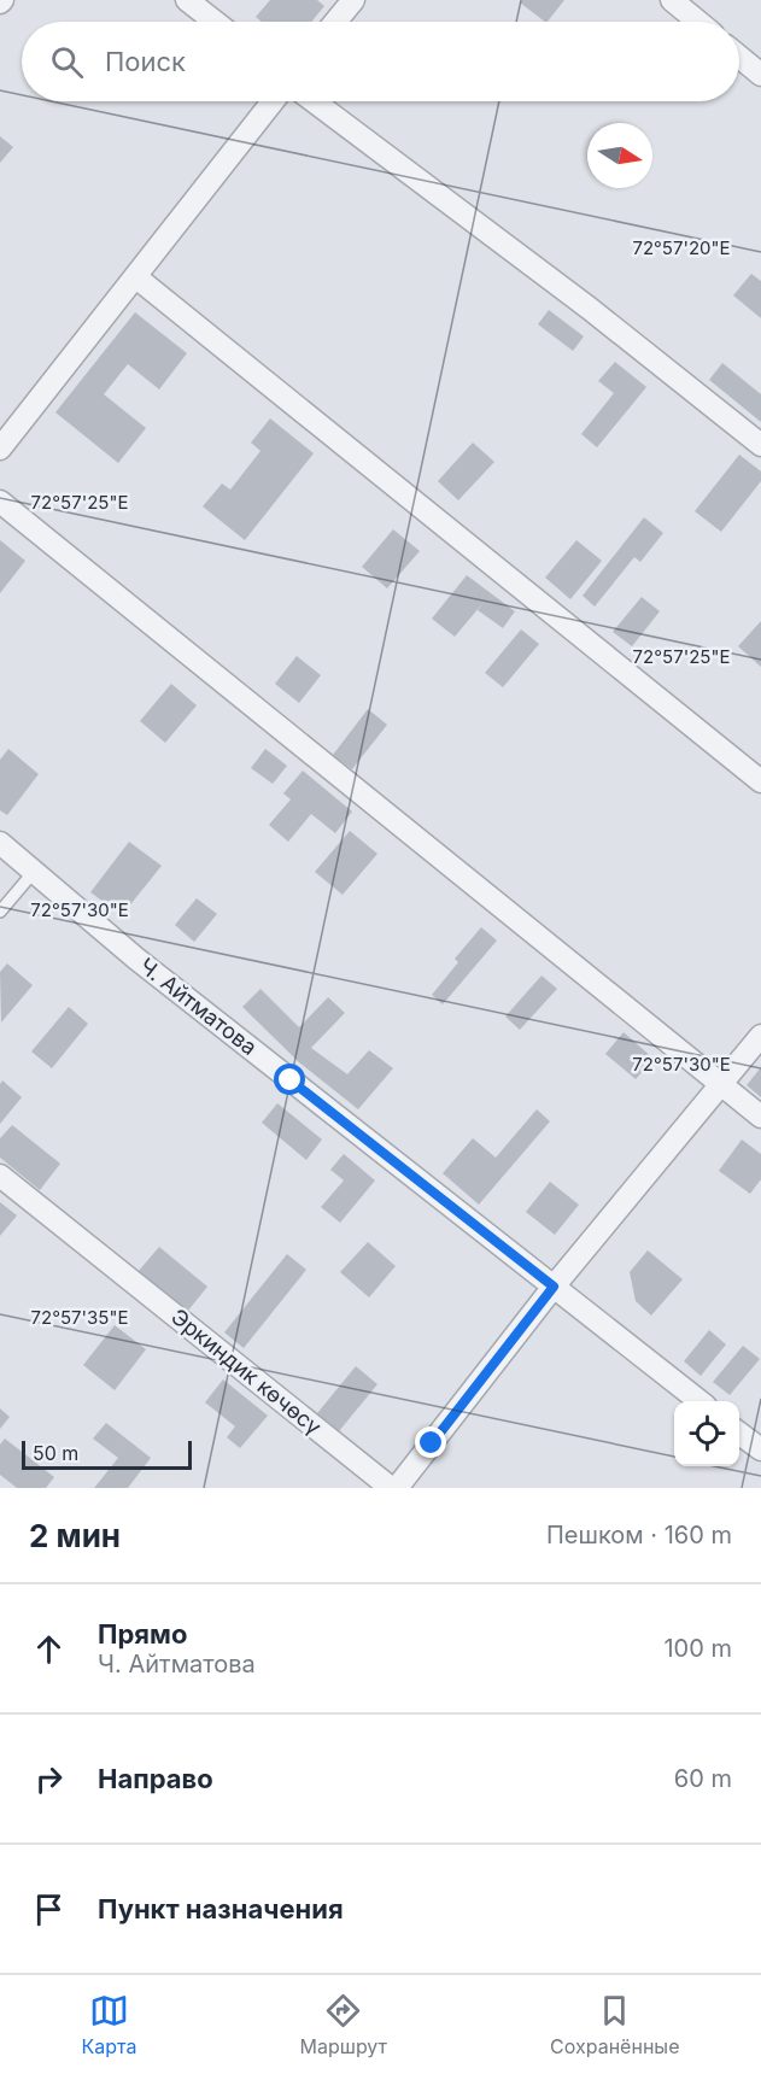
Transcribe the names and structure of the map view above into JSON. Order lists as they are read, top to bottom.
{
  "streets": {
    "street": ["Ч. Айтматова", "Эркиндик көчөсү"]
  },
  "scale_bar": "50 m",
  "north": "right",
  "page": {
    "search": "Поиск",
    "scale": "50 m",
    "heading": ["2 мин", "Пешком · 160 m"],
    "list": [
      ["Прямо", "Ч. Айтматова", "100 m"],
      ["Направо", "60 m"],
      "Пункт назначения"
    ],
    "nav": ["Карта", "Маршрут", "Сохранённые"]
  },
  "coordinates": [
    "72°57'20\"E",
    "72°57'25\"E",
    "72°57'30\"E",
    "72°57'35\"E"
  ]
}
